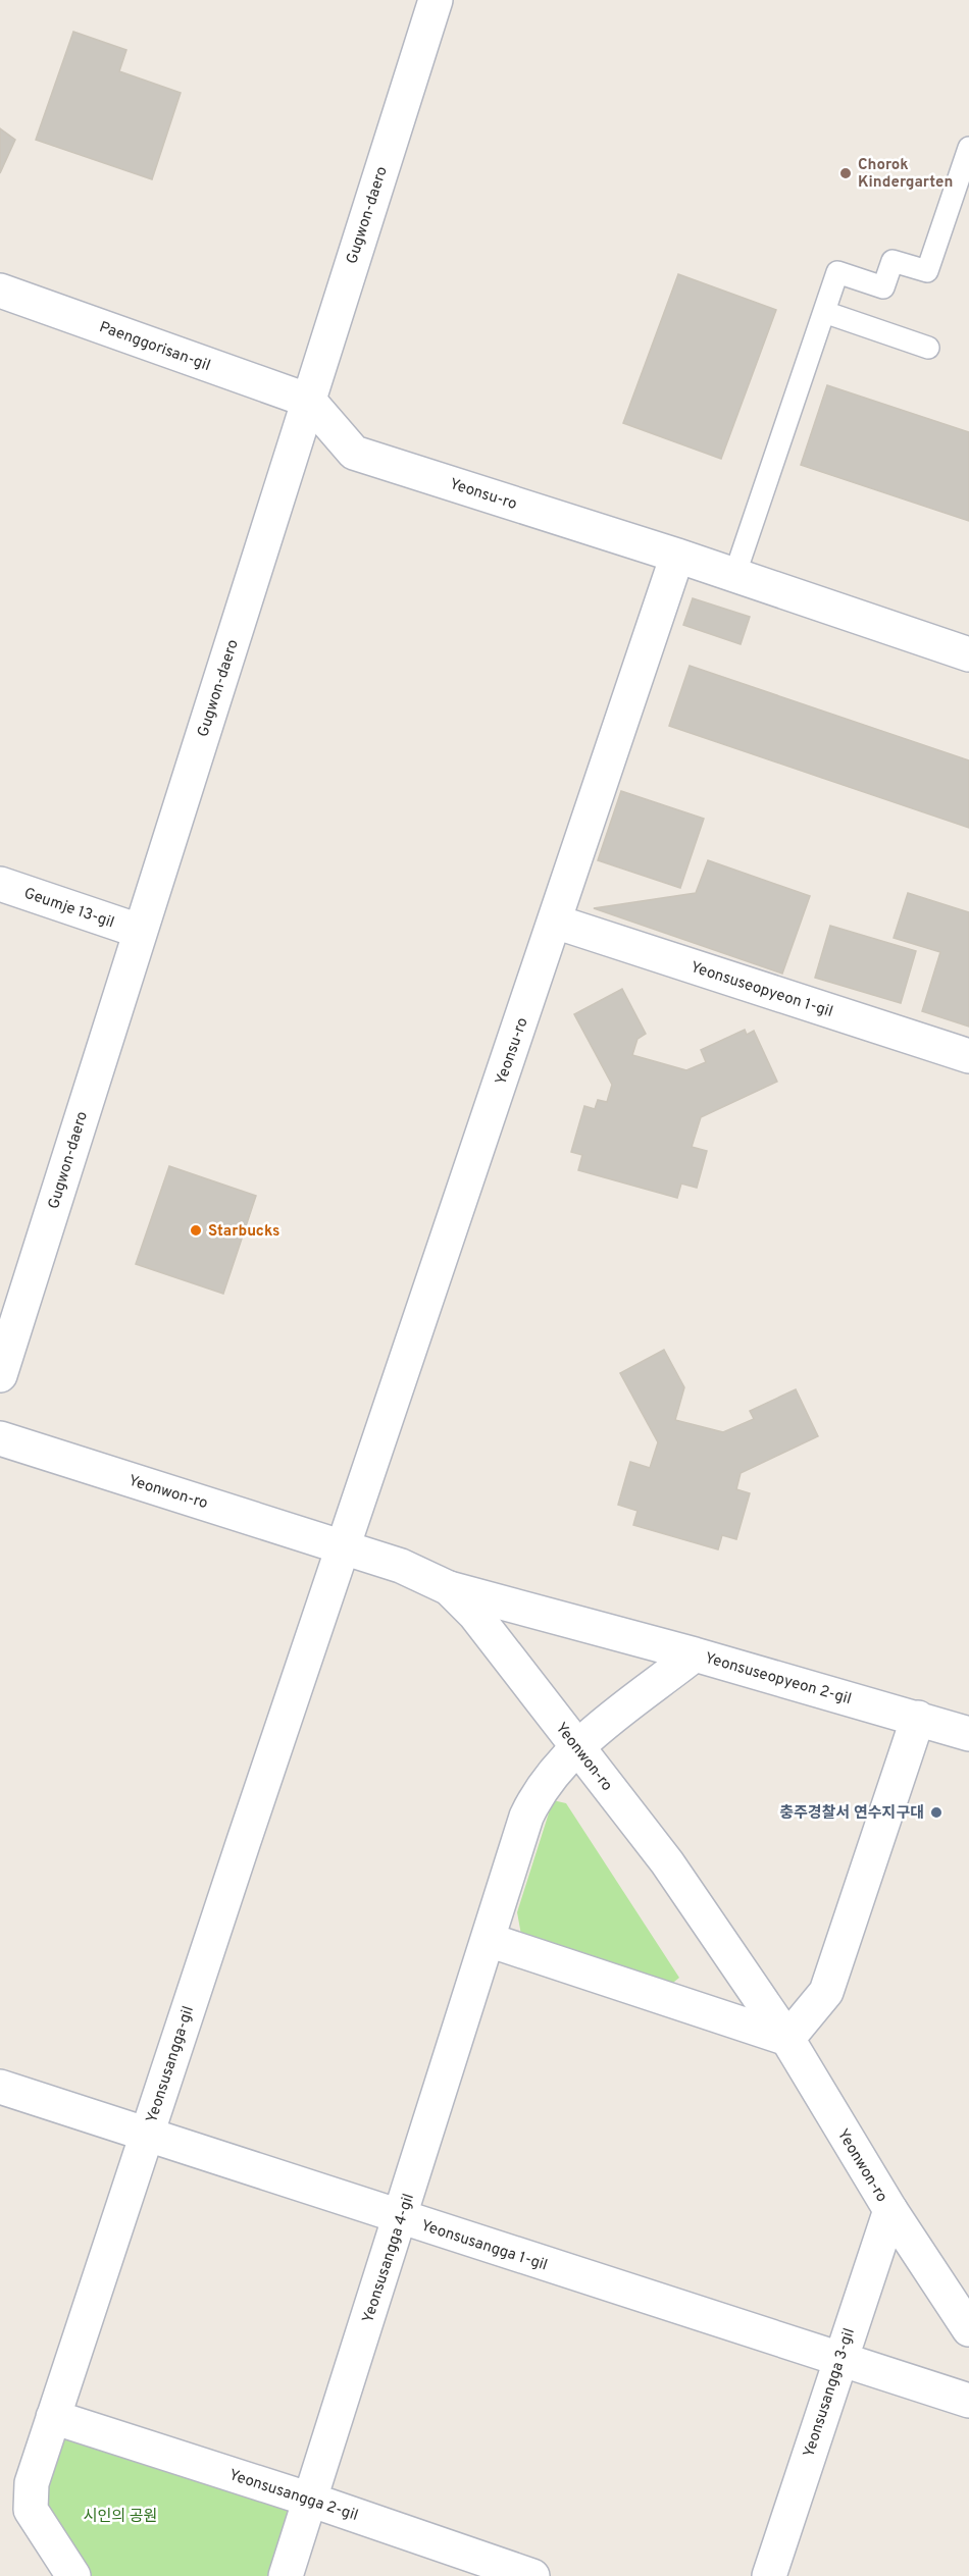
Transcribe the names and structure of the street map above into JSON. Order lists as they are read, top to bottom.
{
  "streets": {
    "street": [
      "Gugwon-daero",
      "Paenggorisan-gil",
      "Yeonsu-ro",
      "Geumje 13-gil",
      "Yeonsuseopyeon 1-gil",
      "Yeonwon-ro",
      "Yeonsuseopyeon 2-gil",
      "Yeonsusangga-gil",
      "Yeonsusangga 1-gil",
      "Yeonsusangga 4-gil",
      "Yeonsusangga 3-gil",
      "Yeonsusangga 2-gil"
    ]
  },
  "crossings": [
    ["Gugwon-daero", "Paenggorisan-gil"],
    ["Gugwon-daero", "Yeonsu-ro"],
    ["Gugwon-daero", "Geumje 13-gil"],
    ["Paenggorisan-gil", "Yeonsu-ro"],
    ["Yeonsu-ro", "Yeonsuseopyeon 1-gil"],
    ["Yeonsu-ro", "Yeonwon-ro"],
    ["Yeonsu-ro", "Yeonsusangga-gil"],
    ["Yeonwon-ro", "Yeonsuseopyeon 2-gil"],
    ["Yeonwon-ro", "Yeonsusangga-gil"],
    ["Yeonwon-ro", "Yeonsusangga 4-gil"],
    ["Yeonwon-ro", "Yeonsusangga 3-gil"],
    ["Yeonsuseopyeon 2-gil", "Yeonsusangga 4-gil"],
    ["Yeonsusangga-gil", "Yeonsusangga 1-gil"],
    ["Yeonsusangga-gil", "Yeonsusangga 2-gil"],
    ["Yeonsusangga 1-gil", "Yeonsusangga 4-gil"],
    ["Yeonsusangga 1-gil", "Yeonsusangga 3-gil"],
    ["Yeonsusangga 4-gil", "Yeonsusangga 2-gil"]
  ],
  "parks": ["시인의 공원"],
  "places": ["Chorok Kindergarten", "Starbucks", "충주경찰서 연수지구대"]
}
